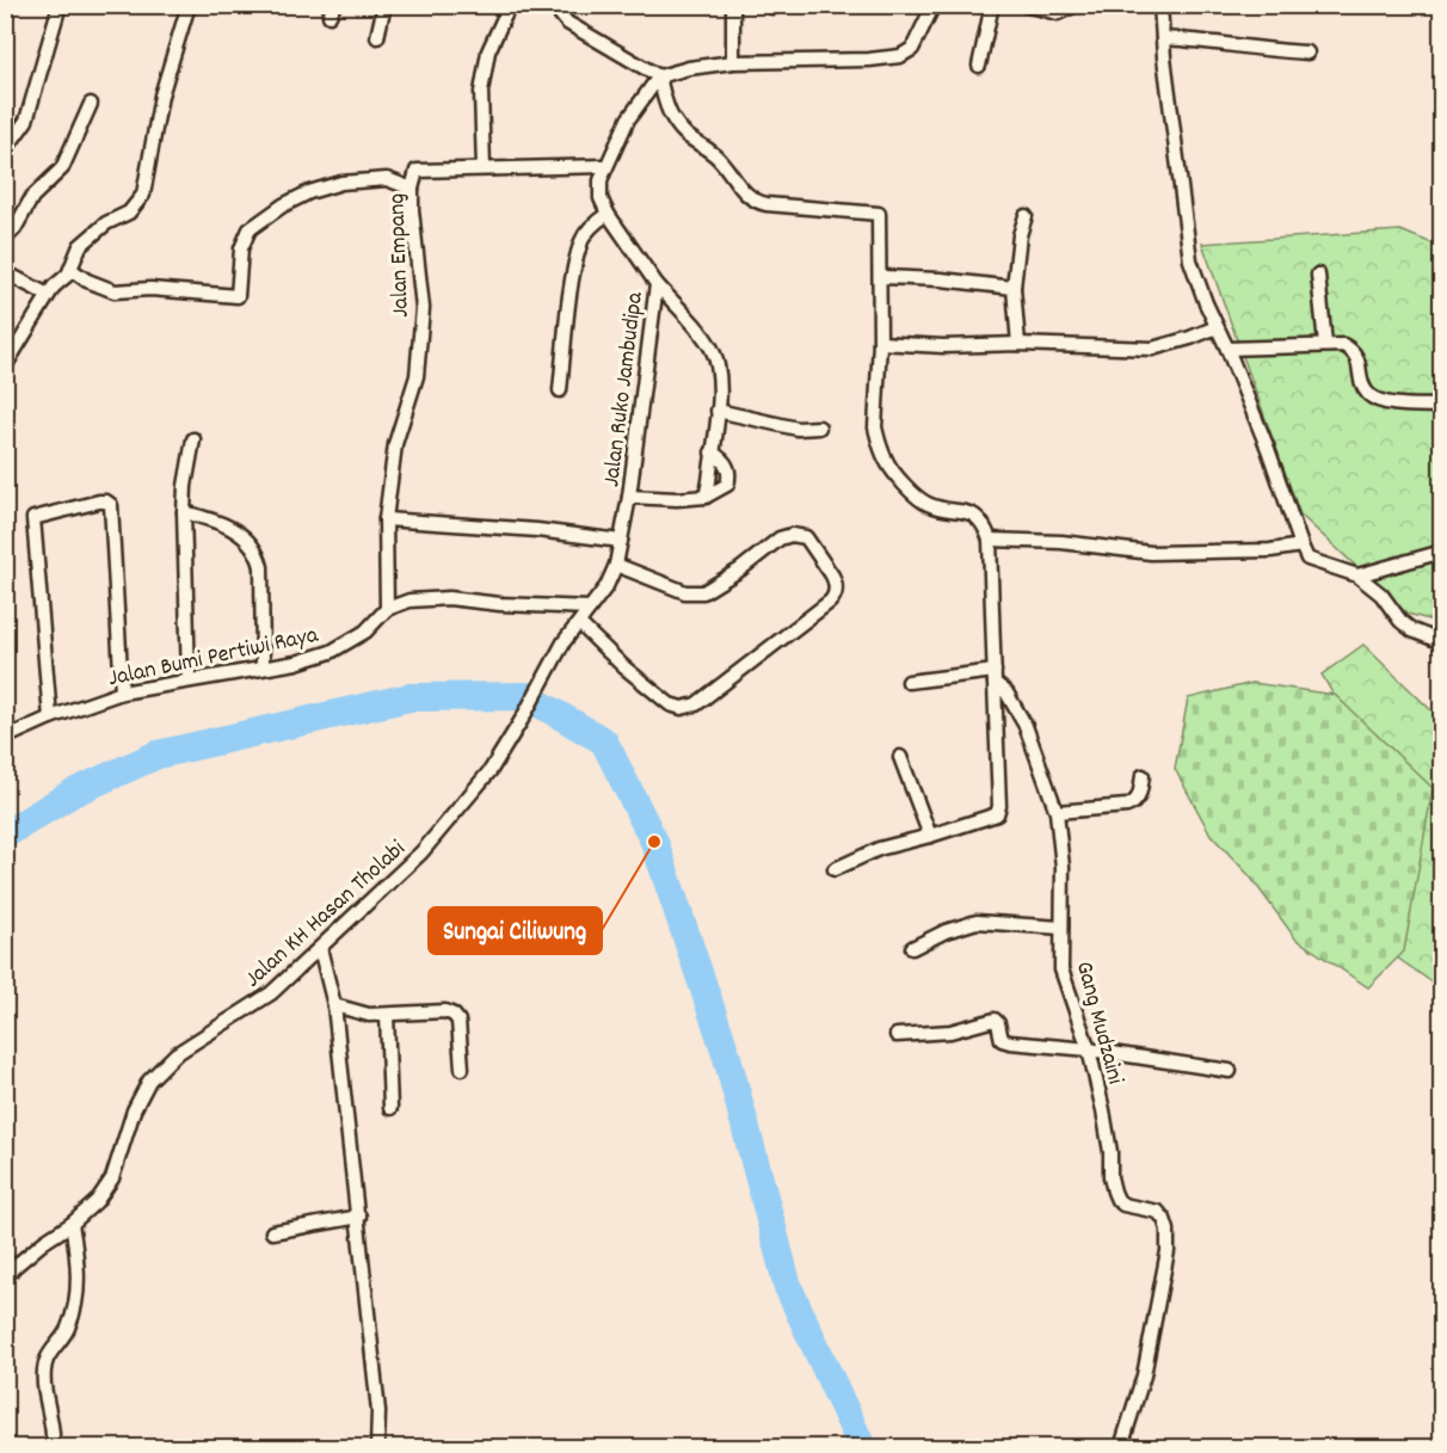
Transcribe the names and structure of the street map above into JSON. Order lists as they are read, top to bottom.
{
  "streets": {
    "street": [
      "Jalan Empang",
      "Jalan Ruko Jambudipa",
      "Jalan Bumi Pertiwi Raya",
      "Jalan KH Hasan Tholabi",
      "Gang Mudzaini"
    ]
  },
  "crossings": [
    ["Jalan Empang", "Jalan Ruko Jambudipa"],
    ["Jalan Empang", "Jalan Bumi Pertiwi Raya"],
    ["Jalan Ruko Jambudipa", "Jalan Bumi Pertiwi Raya"],
    ["Jalan Ruko Jambudipa", "Jalan KH Hasan Tholabi"]
  ],
  "places": ["Sungai Ciliwung"]
}
